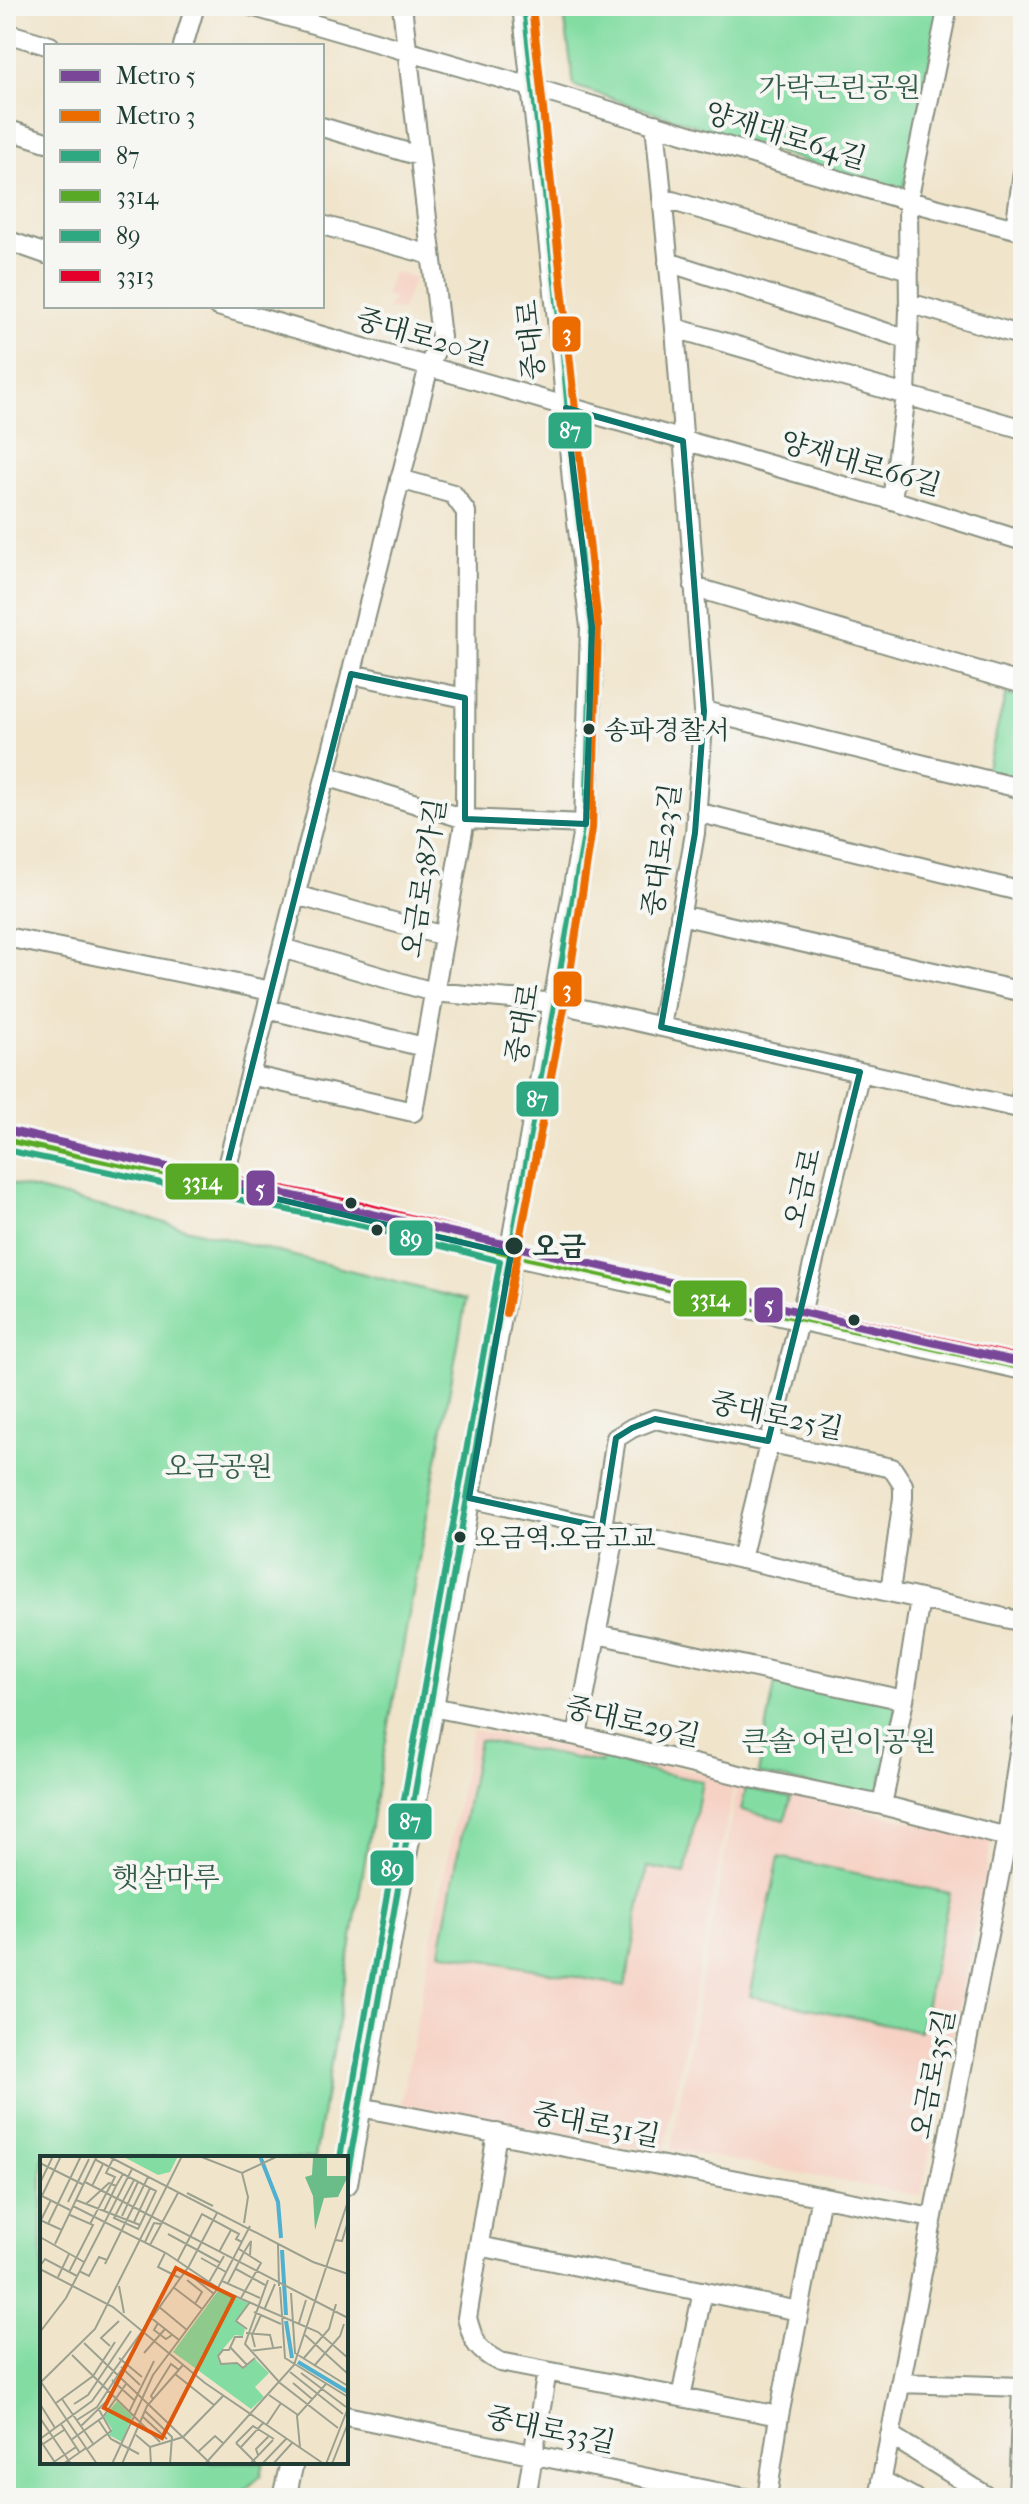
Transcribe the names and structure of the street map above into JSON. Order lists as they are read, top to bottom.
{
  "streets": {
    "main road": ["중대로"],
    "street": [
      "양재대로64길",
      "중대로20길",
      "양재대로66길",
      "중대로23길",
      "오금로38가길",
      "오금로",
      "중대로25길",
      "중대로29길",
      "오금로35길",
      "중대로31길",
      "중대로33길"
    ]
  },
  "crossings": [
    ["양재대로64길", "중대로"],
    ["중대로20길", "중대로"],
    ["중대로20길", "양재대로66길"],
    ["중대로", "양재대로66길"],
    ["중대로", "중대로29길"],
    ["중대로", "중대로31길"],
    ["양재대로66길", "중대로23길"],
    ["오금로", "중대로25길"],
    ["중대로25길", "중대로29길"],
    ["중대로29길", "오금로35길"],
    ["오금로35길", "중대로31길"]
  ],
  "parks": [
    "가락근린공원",
    "오금공원",
    "큰솔 어린이공원",
    "햇살마루"
  ],
  "places": ["송파경찰서", "오금", "오금역.오금고교"],
  "lines": [
    "metro line 3",
    "transit line 87",
    "metro line 5",
    "transit line 3313",
    "transit line 3314",
    "transit line 89"
  ],
  "legend": [
    "Metro 5",
    "Metro 3",
    "87",
    "3314",
    "89",
    "3313"
  ]
}
